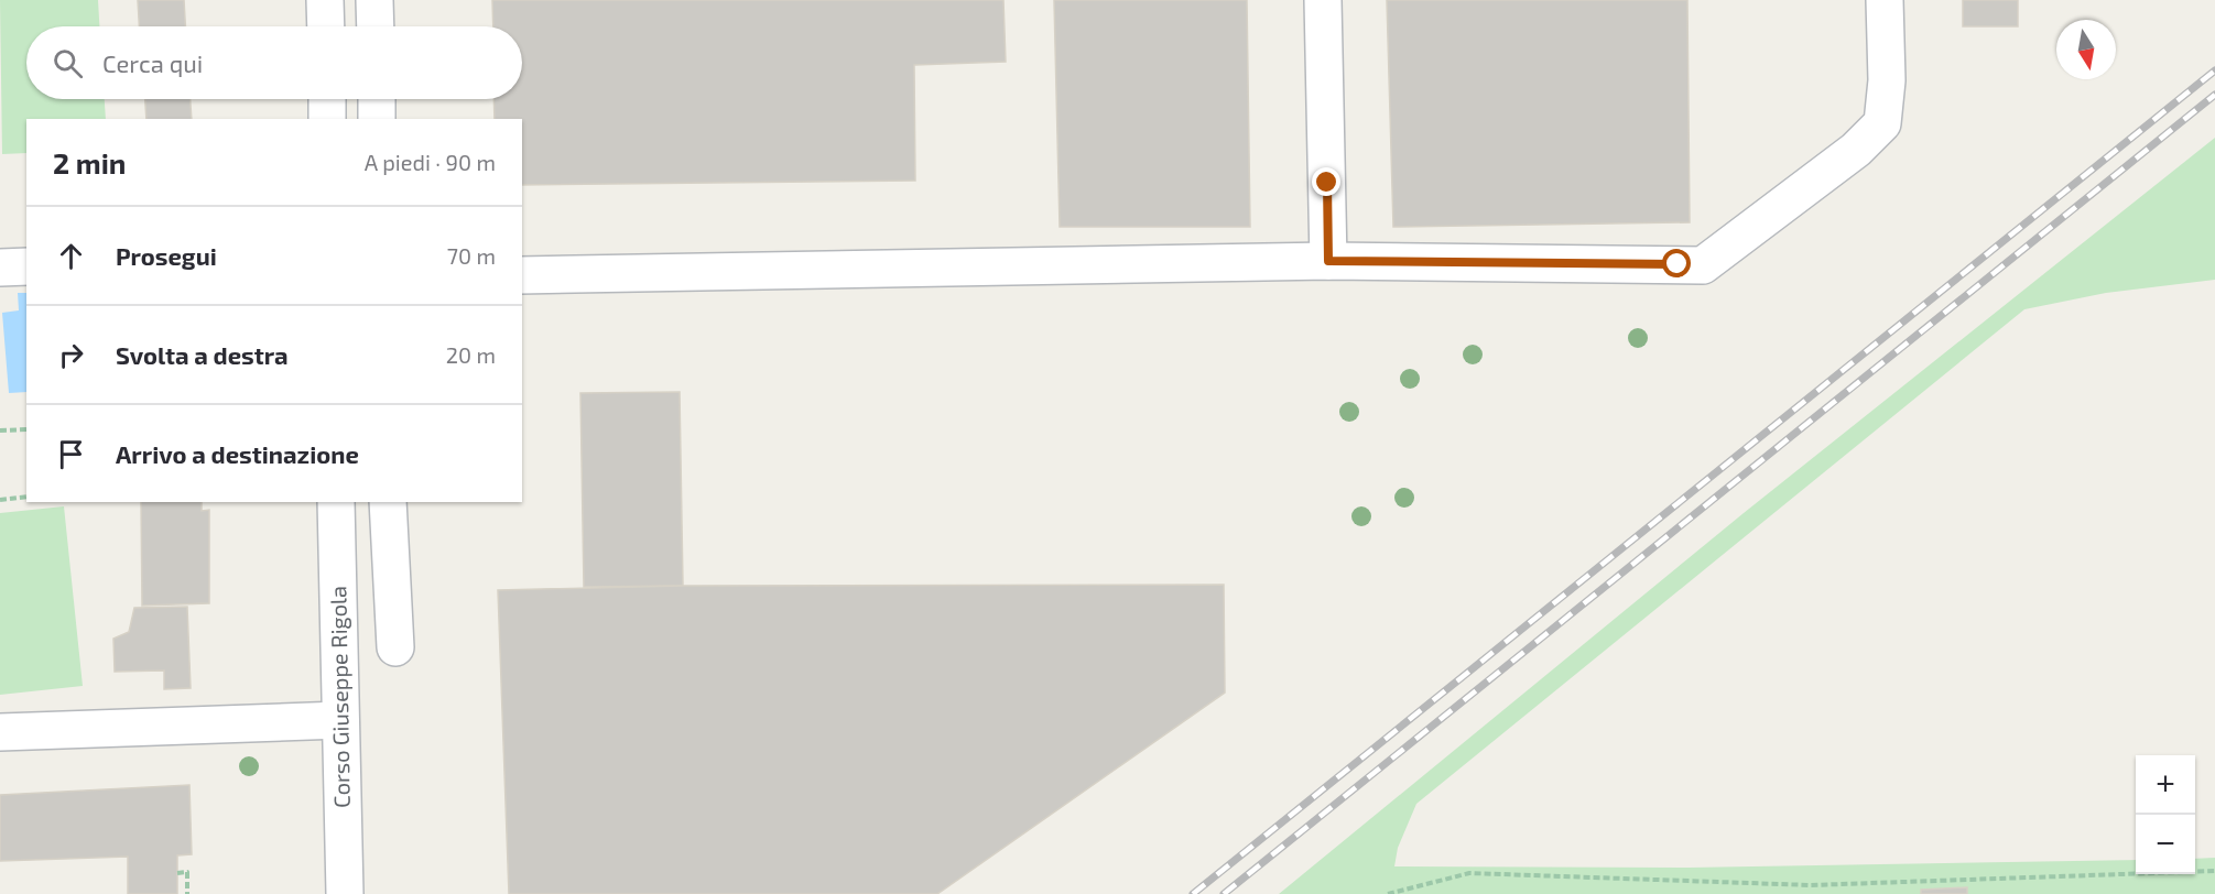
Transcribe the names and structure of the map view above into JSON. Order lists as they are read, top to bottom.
{
  "streets": {
    "street": ["Corso Giuseppe Rigola"]
  },
  "north": "bottom",
  "page": {
    "search": "Cerca qui",
    "heading": ["2 min", "A piedi · 90 m"],
    "list": [
      ["Prosegui", "70 m"],
      ["Svolta a destra", "20 m"],
      "Arrivo a destinazione"
    ],
    "map_buttons": ["+", "−"]
  }
}
